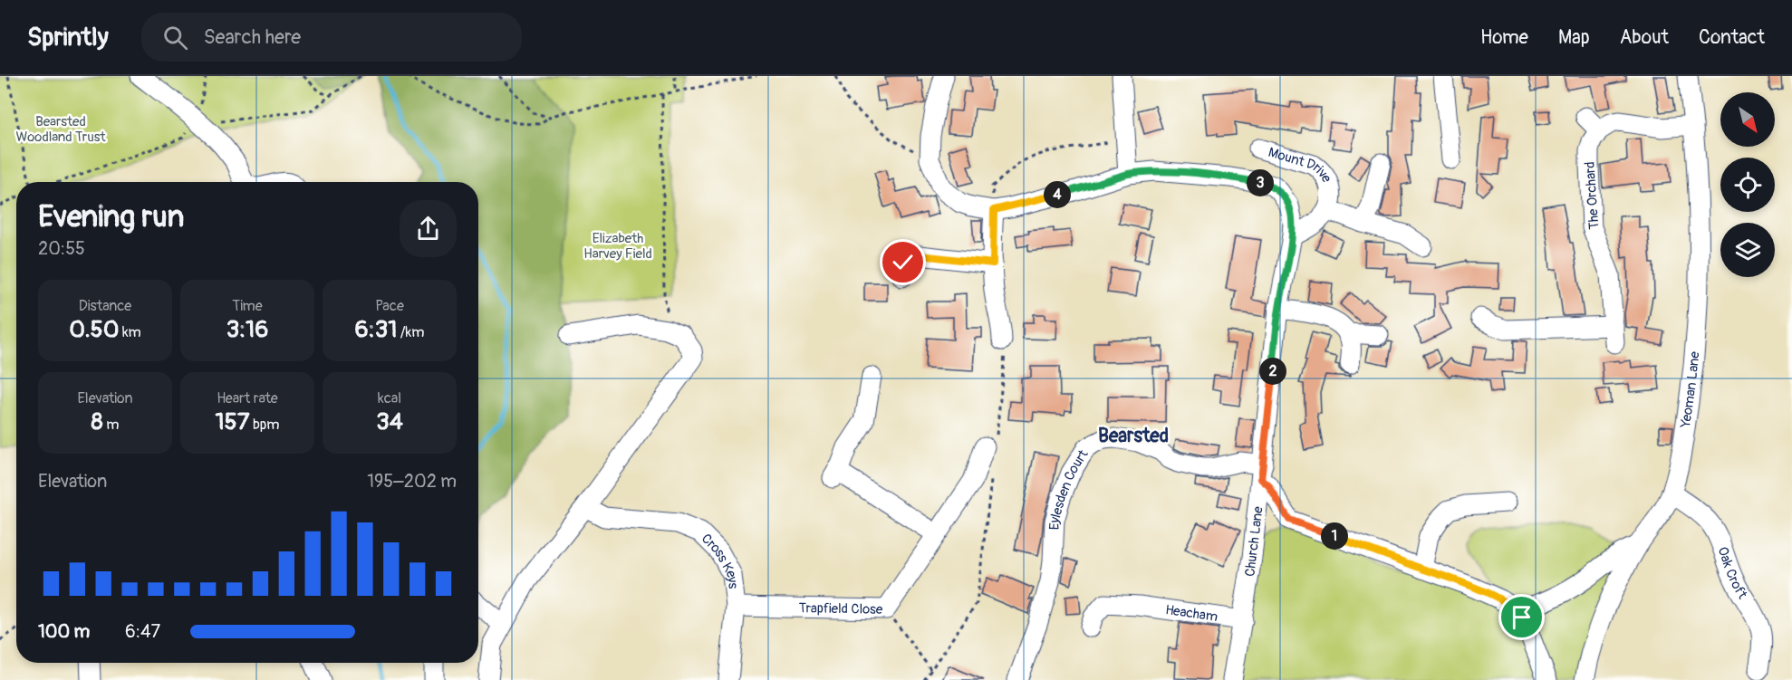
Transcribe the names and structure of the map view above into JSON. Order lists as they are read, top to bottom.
{
  "streets": {
    "street": [
      "Mount Drive",
      "The Orchard",
      "Yeoman Lane",
      "Eylesden Court",
      "Church Lane",
      "Cross Keys",
      "Oak Croft",
      "Trapfield Close",
      "Heacham"
    ]
  },
  "crossings": [
    ["The Orchard", "Yeoman Lane"],
    ["Yeoman Lane", "Oak Croft"],
    ["Eylesden Court", "Church Lane"],
    ["Church Lane", "Heacham"],
    ["Cross Keys", "Trapfield Close"]
  ],
  "districts": ["Bearsted"],
  "parks": ["Bearsted Woodland Trust", "Elizabeth Harvey Field"],
  "north": "bottom right",
  "page": {
    "header": "Sprintly",
    "search": "Search here",
    "nav": [
      "Home",
      "Map",
      "About",
      "Contact"
    ],
    "pins": [
      "3",
      "4",
      "2",
      "1"
    ],
    "heading": ["Evening run", "20:55"],
    "stats": [
      ["Distance", "0.50 km"],
      ["Time", "3:16"],
      ["Pace", "6:31 /km"],
      ["Elevation", "8 m"],
      ["Heart rate", "157 bpm"],
      ["kcal", "34"]
    ],
    "chart": ["Elevation", "195–202 m"],
    "list": [
      {
        "name": "100 m",
        "note": "6:47"
      }
    ]
  }
}
